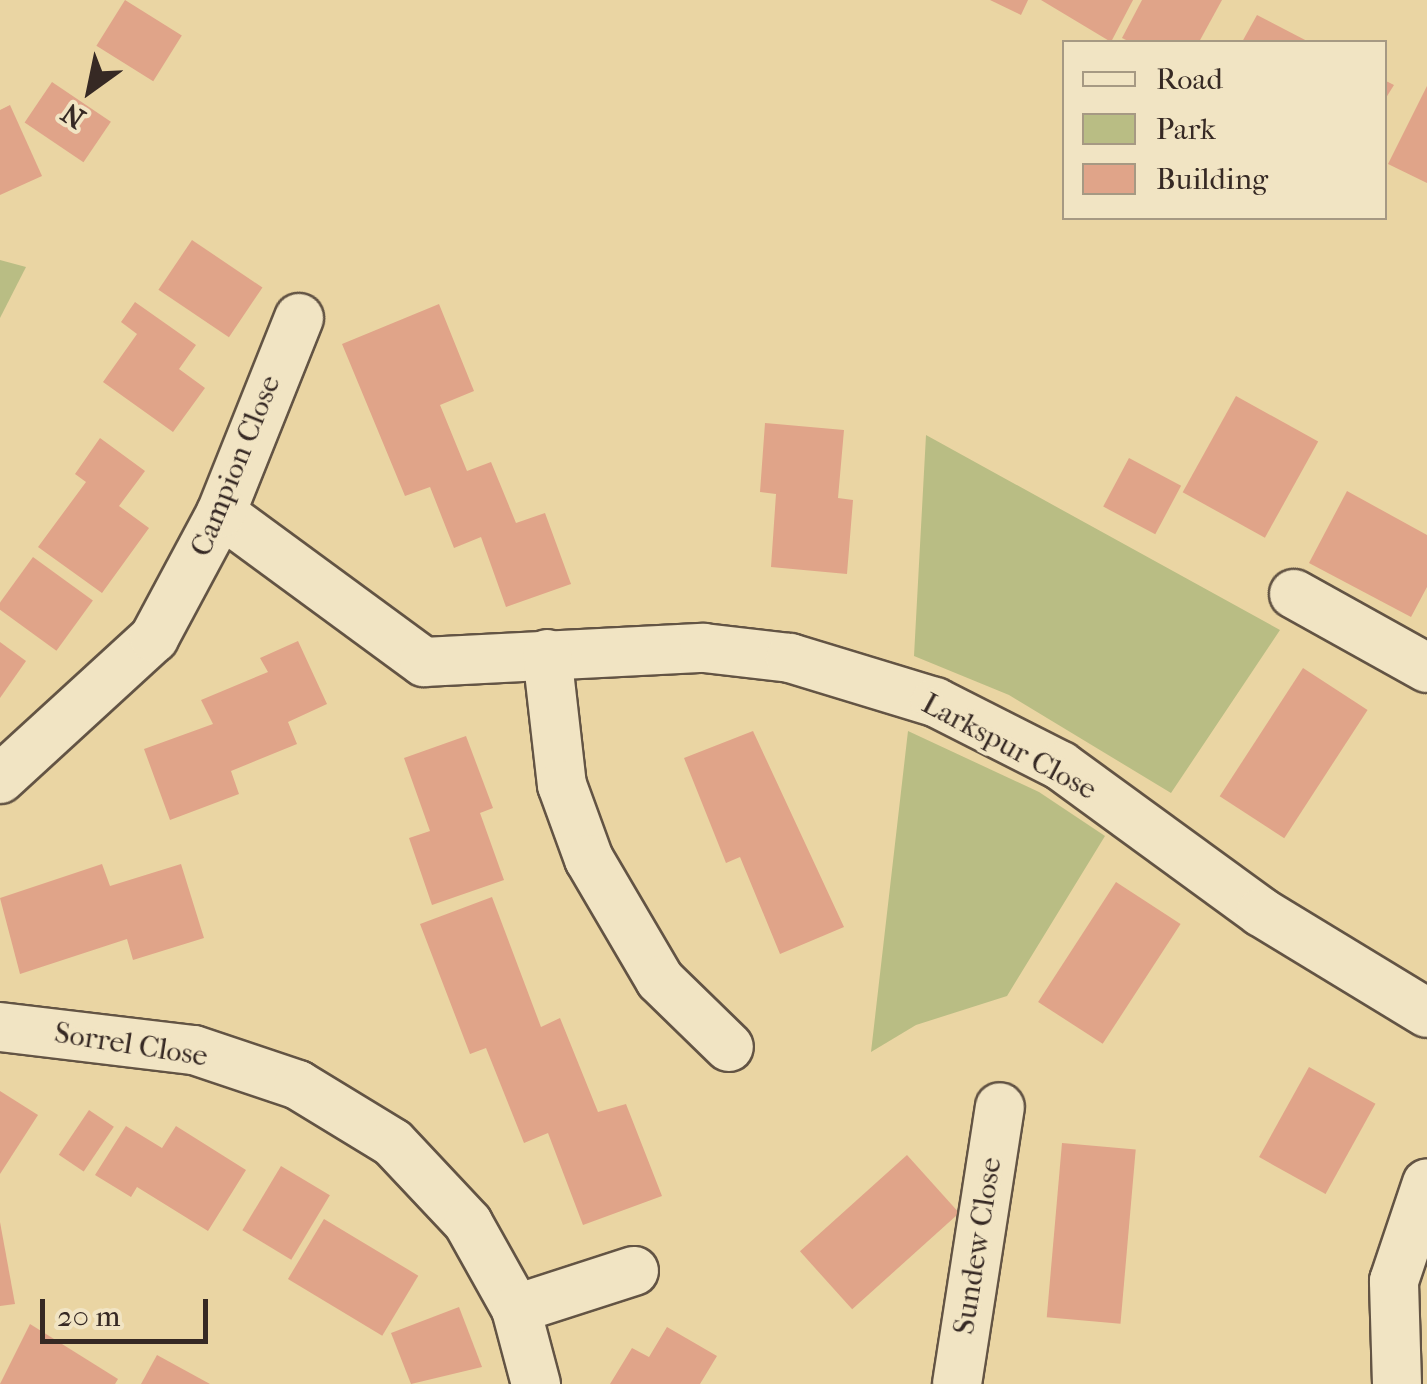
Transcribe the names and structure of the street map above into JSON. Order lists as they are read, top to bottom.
{
  "streets": {
    "street": [
      "Campion Close",
      "Larkspur Close",
      "Sorrel Close",
      "Sundew Close"
    ]
  },
  "crossings": [
    ["Campion Close", "Larkspur Close"]
  ],
  "legend": ["Road", "Park", "Building"],
  "scale_bar": "20 m",
  "north": "bottom left"
}
